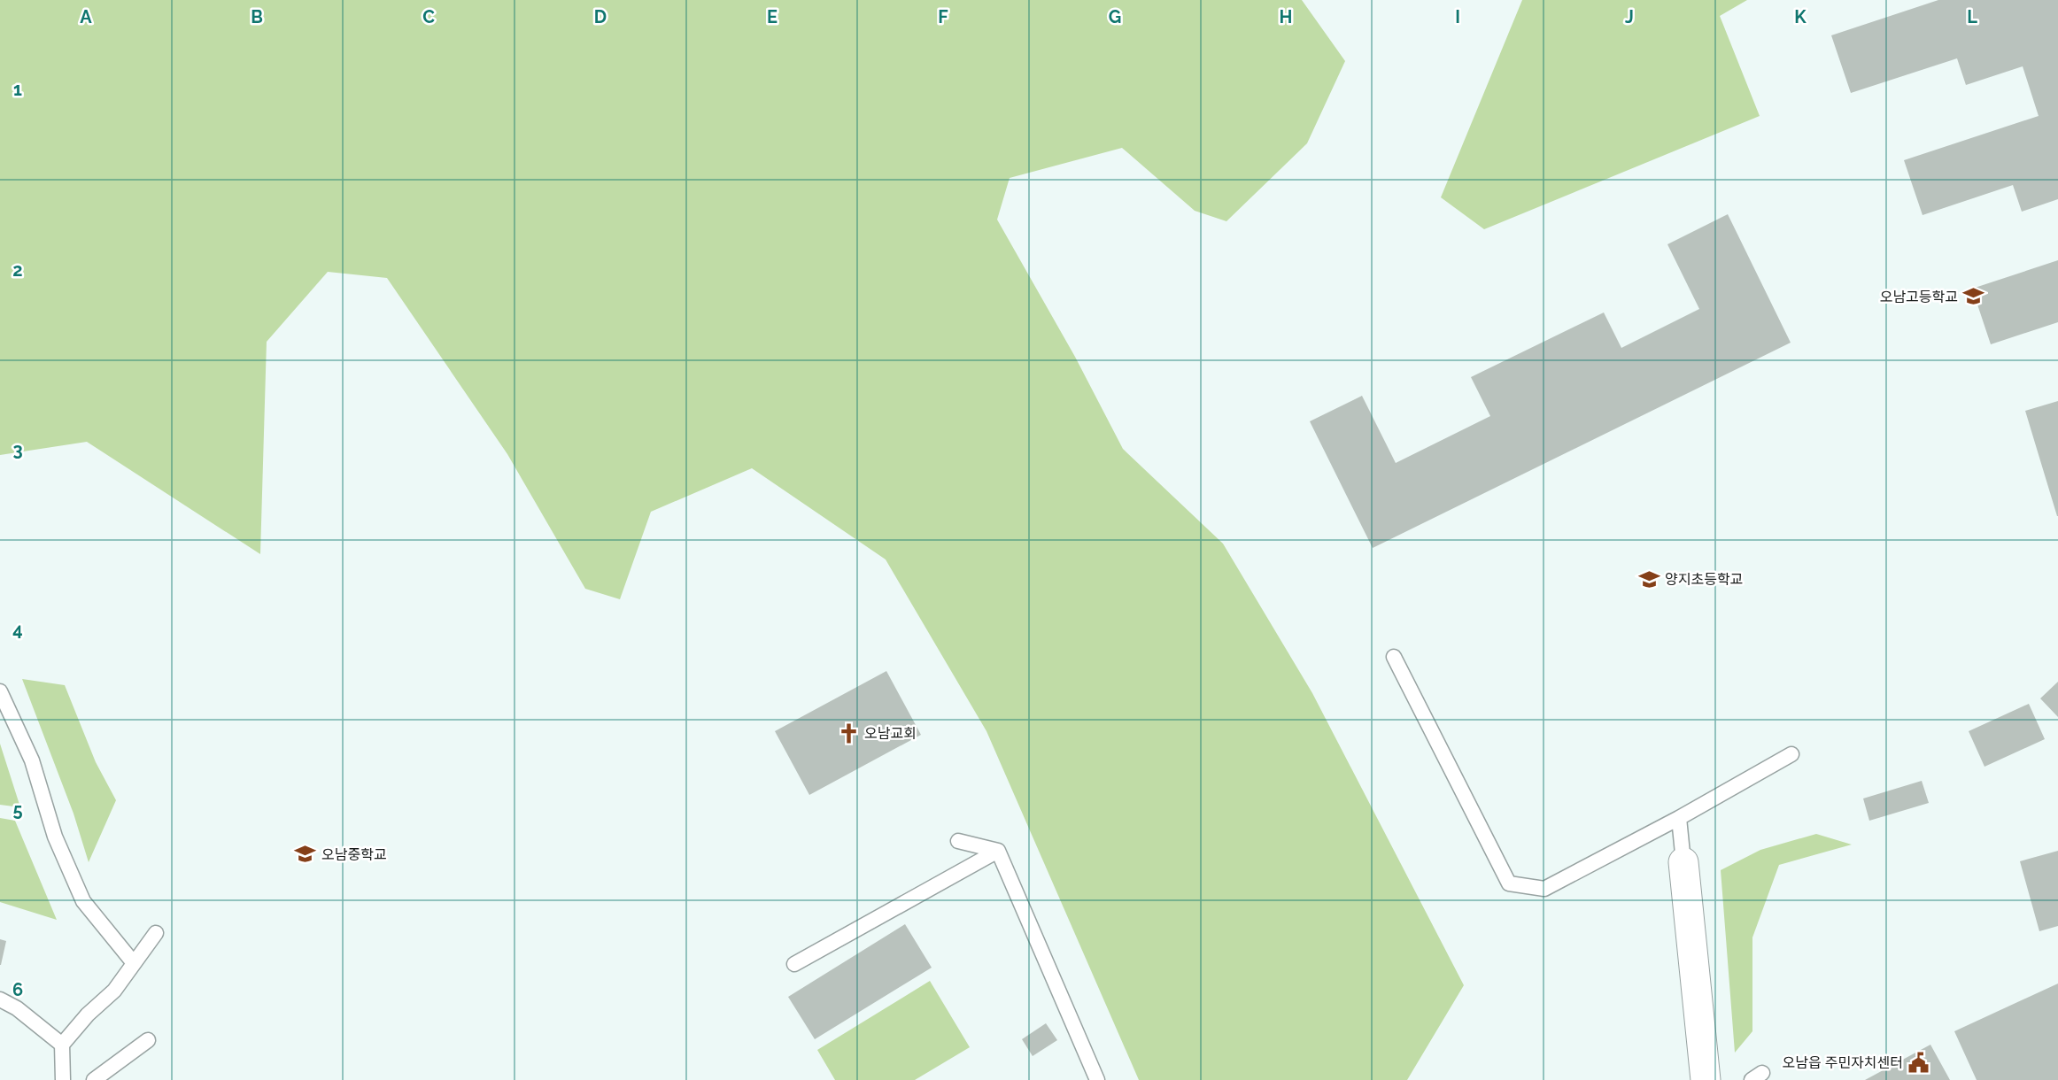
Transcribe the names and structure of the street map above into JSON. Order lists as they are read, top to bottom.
{
  "places": {
    "school or university": ["오남고등학교", "양지초등학교", "오남중학교"],
    "church": ["오남교회"],
    "public building": ["오남읍 주민자치센터"]
  },
  "grid": {
    "columns": [
      "A",
      "B",
      "C",
      "D",
      "E",
      "F",
      "G",
      "H",
      "I",
      "J",
      "K",
      "L"
    ],
    "rows": [
      "1",
      "2",
      "3",
      "4",
      "5",
      "6"
    ]
  }
}
